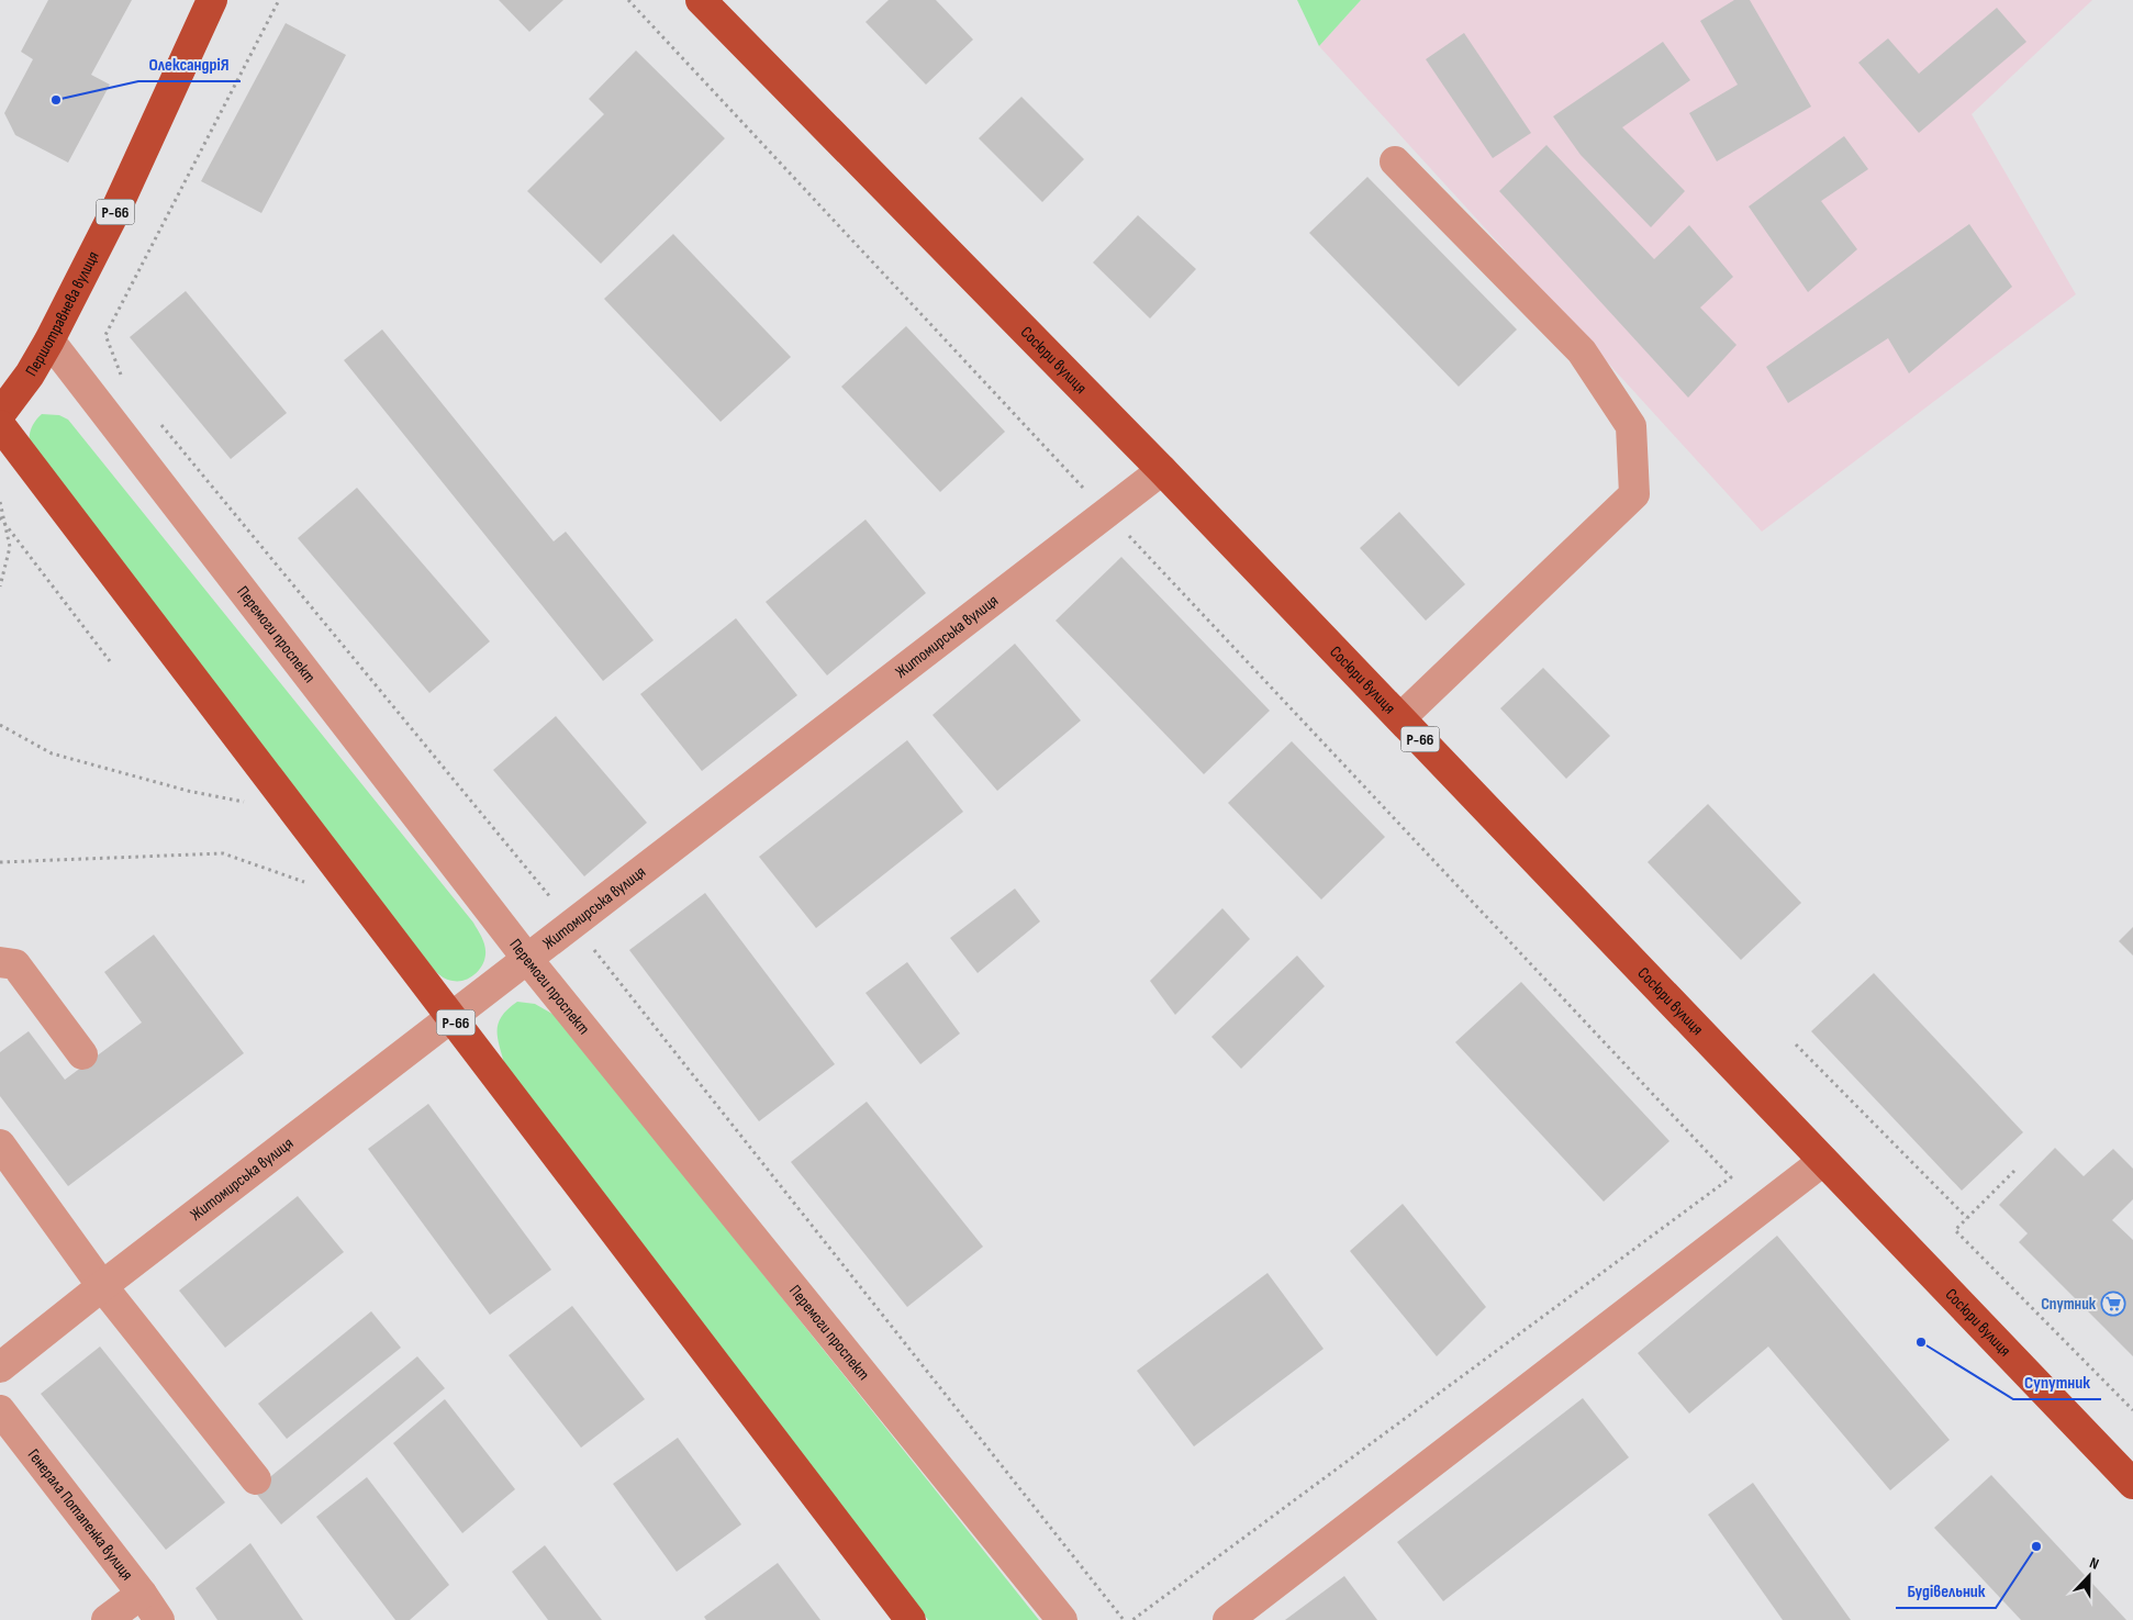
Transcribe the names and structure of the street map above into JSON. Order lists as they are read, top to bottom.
{
  "streets": {
    "main road": ["Р-66", "Першотравнева вулиця", "Сосюри вулиця"],
    "street": ["Перемоги проспект", "Житомирська вулиця", "Генерала Потапенка вулиця"]
  },
  "crossings": [
    ["Р-66", "Житомирська вулиця"],
    ["Першотравнева вулиця", "Перемоги проспект"],
    ["Сосюри вулиця", "Житомирська вулиця"],
    ["Перемоги проспект", "Житомирська вулиця"]
  ],
  "places": {
    "other": ["ОлександріЯ", "Супутник", "Будівельник"],
    "supermarket": ["Спутник"]
  },
  "north": "top"
}
